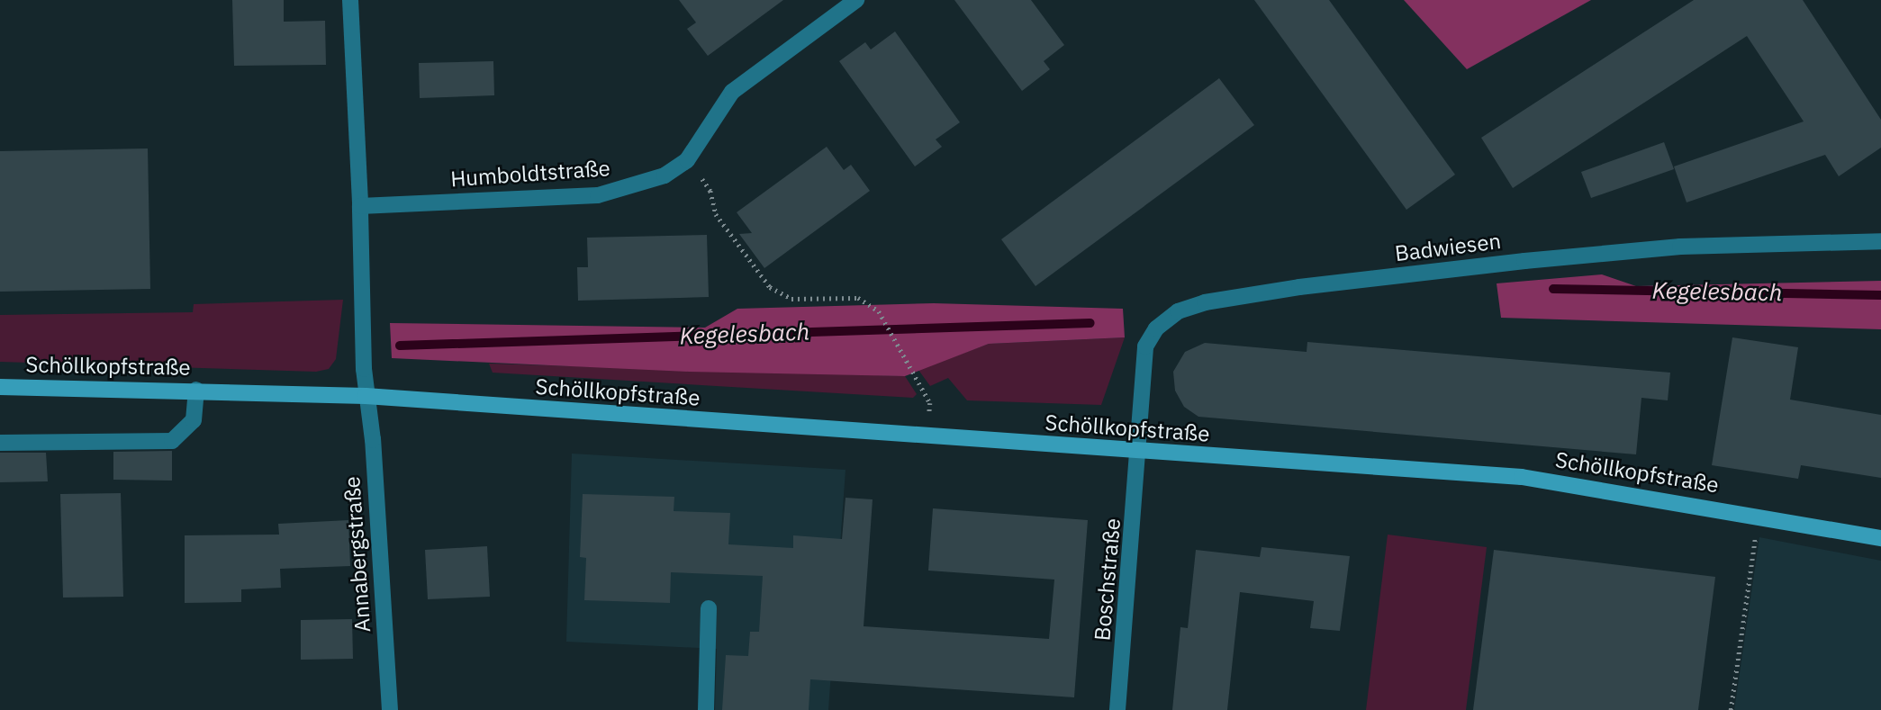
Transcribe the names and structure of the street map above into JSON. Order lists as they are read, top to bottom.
{
  "streets": {
    "main road": ["Schöllkopfstraße"],
    "street": [
      "Humboldtstraße",
      "Badwiesen",
      "Annabergstraße",
      "Boschstraße"
    ]
  },
  "crossings": [
    ["Badwiesen", "Schöllkopfstraße"],
    ["Badwiesen", "Boschstraße"],
    ["Schöllkopfstraße", "Annabergstraße"],
    ["Schöllkopfstraße", "Boschstraße"]
  ],
  "water": ["Kegelesbach"]
}
